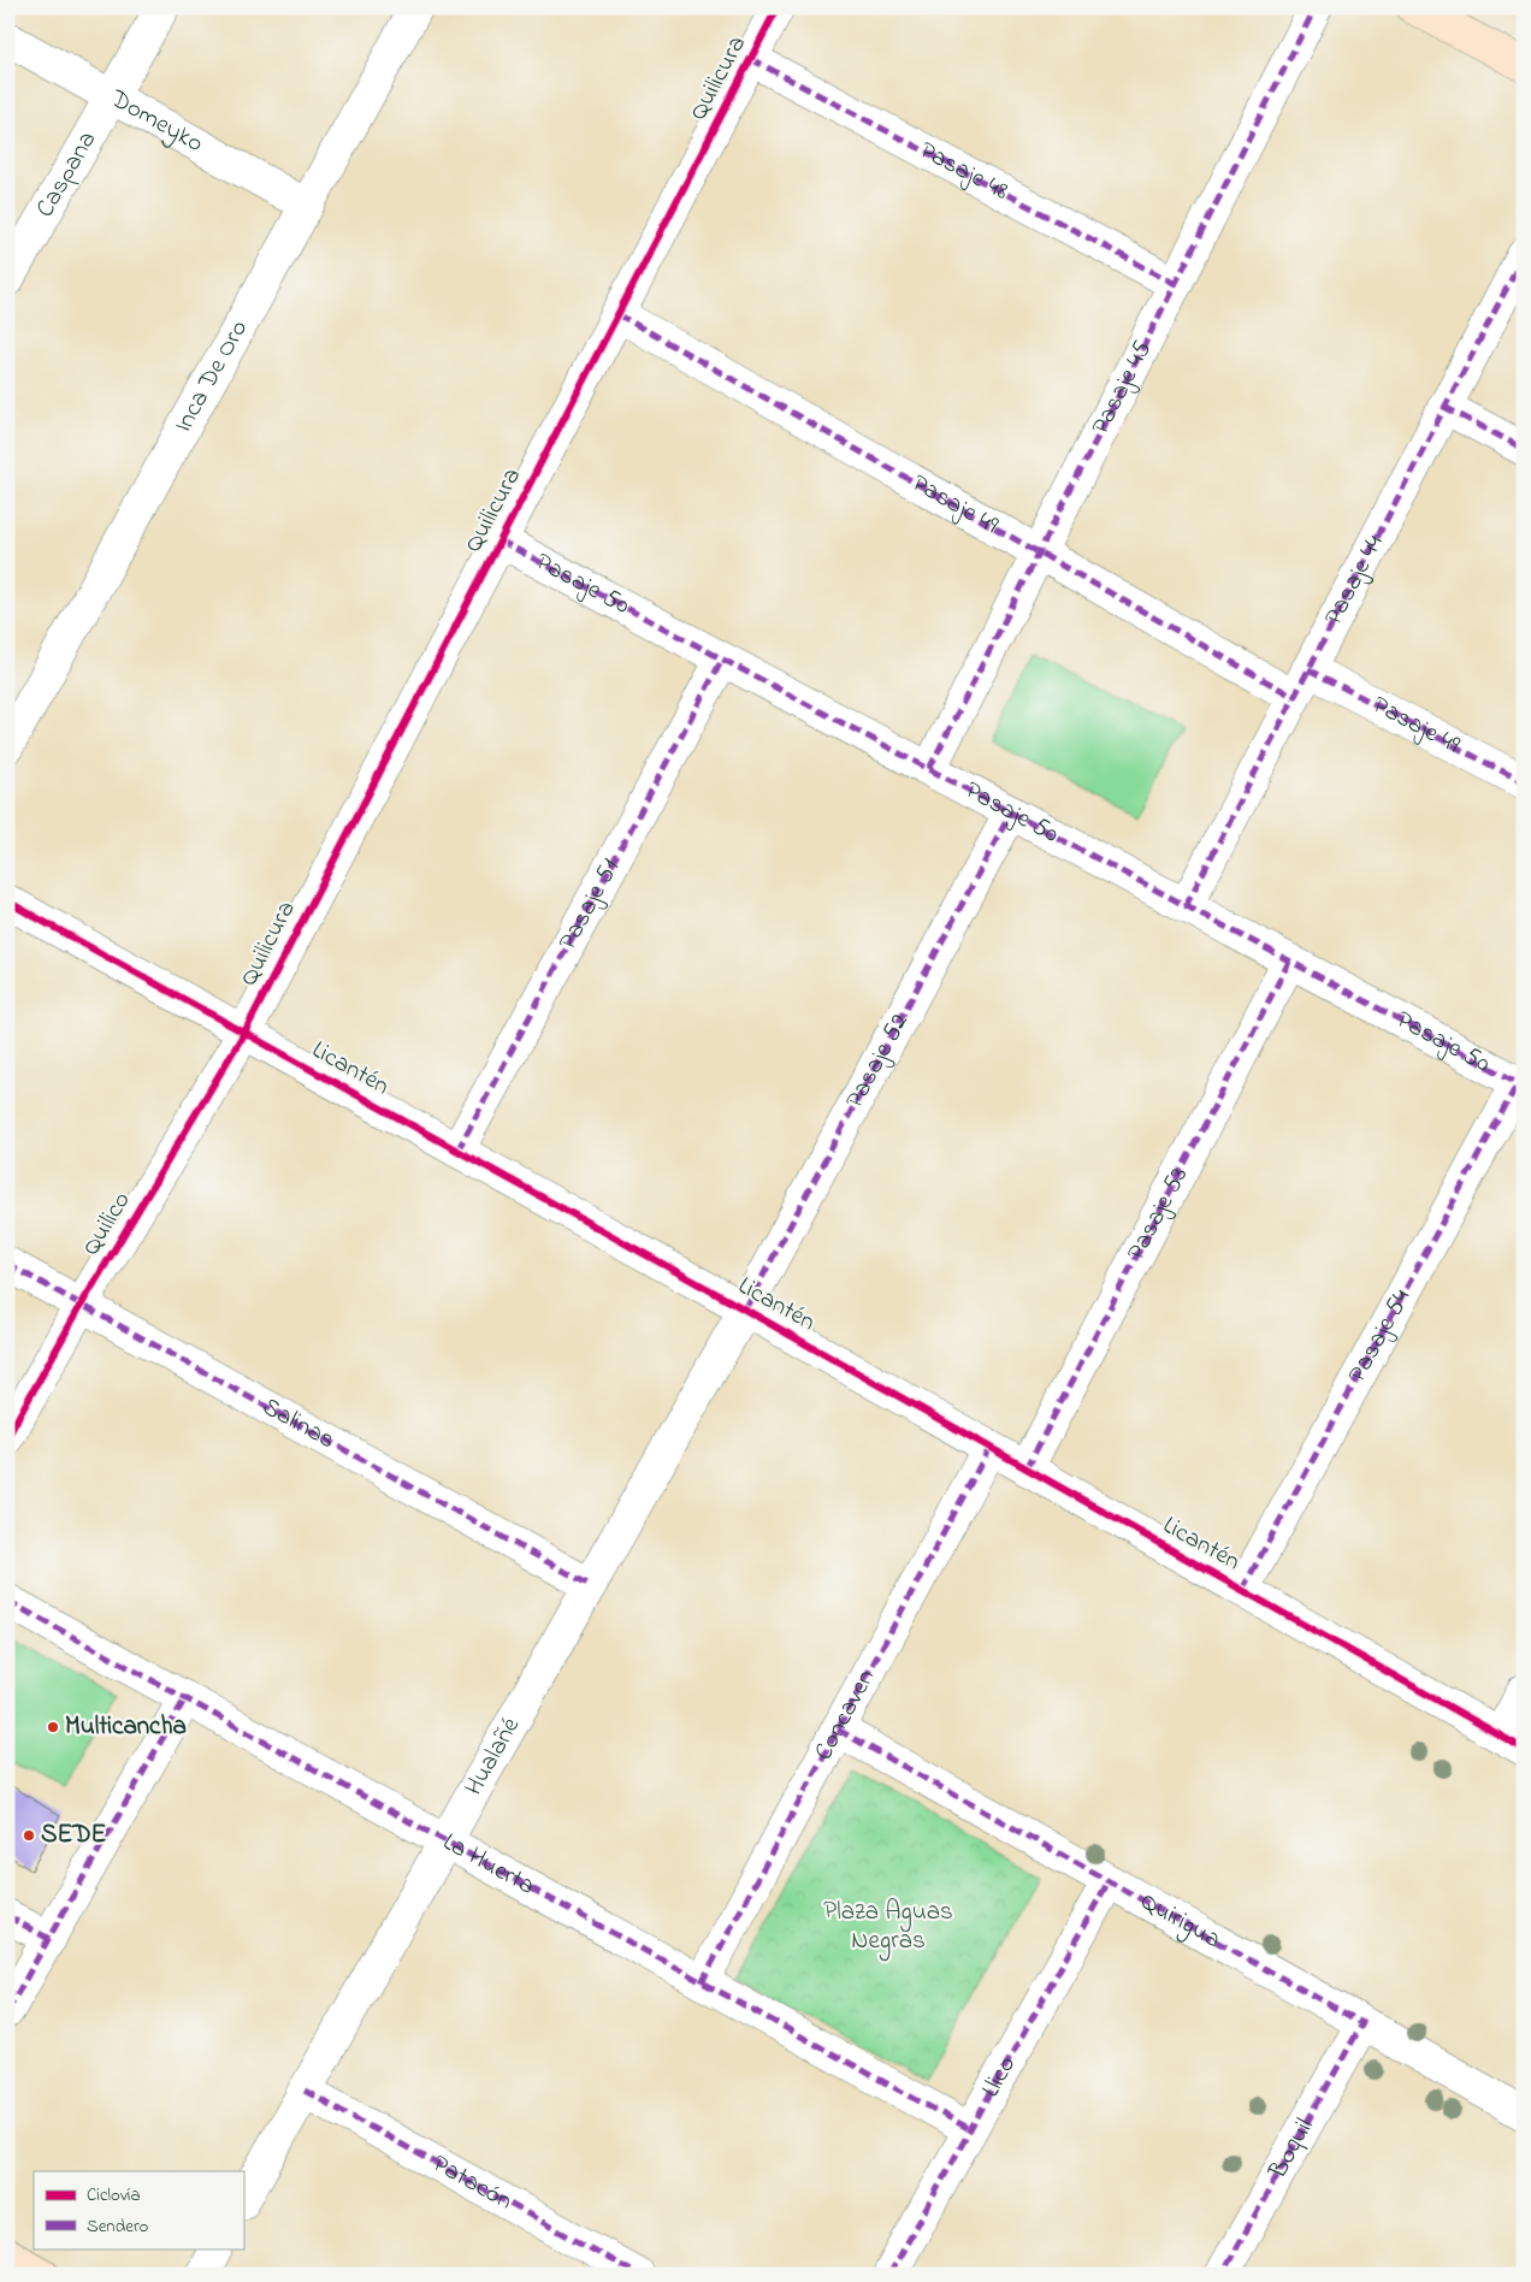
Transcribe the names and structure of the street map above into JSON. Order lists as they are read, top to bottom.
{
  "streets": {
    "street": [
      "Quilicura",
      "Domeyko",
      "Pasaje 48",
      "Caspana",
      "Inca De Oro",
      "Pasaje 45",
      "Pasaje 49",
      "Pasaje 44",
      "Pasaje 50",
      "Pasaje 51",
      "Pasaje 52",
      "Licantén",
      "Pasaje 53",
      "Quilico",
      "Pasaje 54",
      "Salinas",
      "Concaven",
      "Hualañé",
      "La Huerta",
      "Quirigua",
      "Llico",
      "Boquil",
      "Patacón"
    ]
  },
  "crossings": [
    ["Quilicura", "Pasaje 48"],
    ["Quilicura", "Pasaje 49"],
    ["Quilicura", "Pasaje 50"],
    ["Quilicura", "Licantén"],
    ["Quilicura", "Quilico"],
    ["Domeyko", "Caspana"],
    ["Domeyko", "Inca De Oro"],
    ["Pasaje 48", "Pasaje 45"],
    ["Pasaje 45", "Pasaje 49"],
    ["Pasaje 45", "Pasaje 50"],
    ["Pasaje 49", "Pasaje 44"],
    ["Pasaje 44", "Pasaje 50"],
    ["Pasaje 50", "Pasaje 51"],
    ["Pasaje 50", "Pasaje 52"],
    ["Pasaje 50", "Pasaje 53"],
    ["Pasaje 50", "Pasaje 54"],
    ["Pasaje 51", "Licantén"],
    ["Pasaje 52", "Licantén"],
    ["Pasaje 52", "Hualañé"],
    ["Licantén", "Pasaje 53"],
    ["Licantén", "Quilico"],
    ["Licantén", "Pasaje 54"],
    ["Licantén", "Concaven"],
    ["Licantén", "Hualañé"],
    ["Quilico", "Salinas"],
    ["Salinas", "Hualañé"],
    ["Concaven", "La Huerta"],
    ["Concaven", "Quirigua"],
    ["Hualañé", "La Huerta"],
    ["Hualañé", "Patacón"],
    ["La Huerta", "Llico"],
    ["Quirigua", "Llico"],
    ["Quirigua", "Boquil"]
  ],
  "parks": ["Plaza Aguas Negras"],
  "places": ["Multicancha", "SEDE"],
  "legend": ["Ciclovía", "Sendero"]
}
